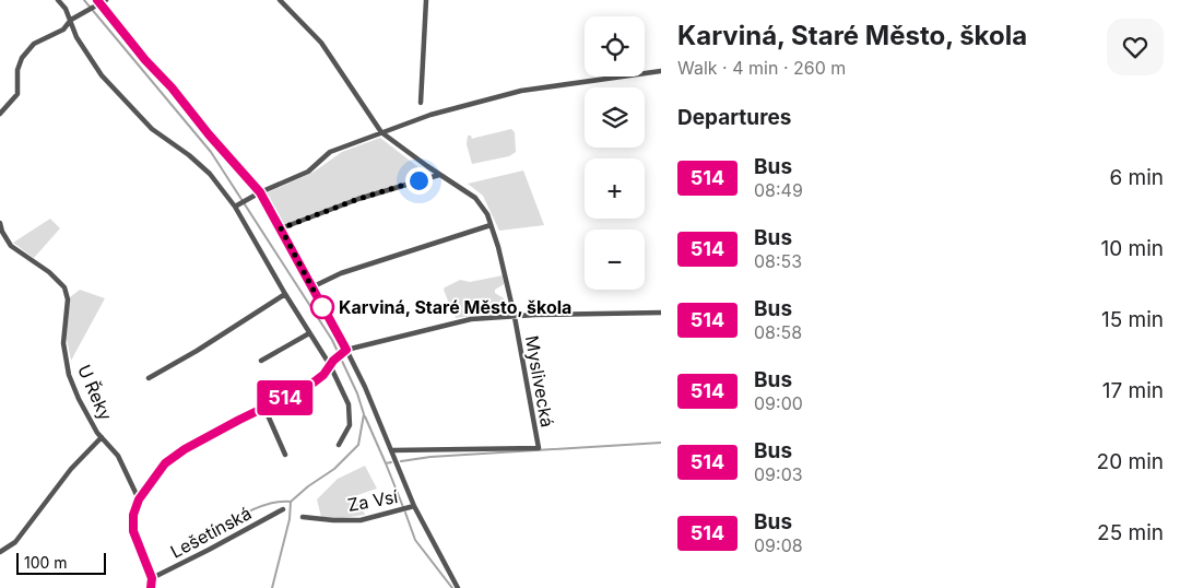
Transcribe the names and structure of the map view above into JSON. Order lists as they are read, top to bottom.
{
  "streets": {
    "street": [
      "Myslivecká",
      "U Řeky",
      "Za Vsí",
      "Lešetínská"
    ]
  },
  "crossings": [
    ["Myslivecká", "Za Vsí"]
  ],
  "places": ["Karviná, Staré Město, škola"],
  "lines": ["bus line 514"],
  "scale_bar": "100 m",
  "page": {
    "on_map": "514",
    "heading": [
      ["Karviná, Staré Město, škola", "Walk · 4 min · 260 m"],
      "Departures"
    ],
    "map_buttons": ["+", "−"],
    "list": [
      {
        "mark": "514",
        "name": "Bus",
        "note": "08:49",
        "value": "6 min"
      },
      {
        "mark": "514",
        "name": "Bus",
        "note": "08:53",
        "value": "10 min"
      },
      {
        "mark": "514",
        "name": "Bus",
        "note": "08:58",
        "value": "15 min"
      },
      {
        "mark": "514",
        "name": "Bus",
        "note": "09:00",
        "value": "17 min"
      },
      {
        "mark": "514",
        "name": "Bus",
        "note": "09:03",
        "value": "20 min"
      },
      {
        "mark": "514",
        "name": "Bus",
        "note": "09:08",
        "value": "25 min"
      }
    ],
    "scale": "100 m"
  }
}
